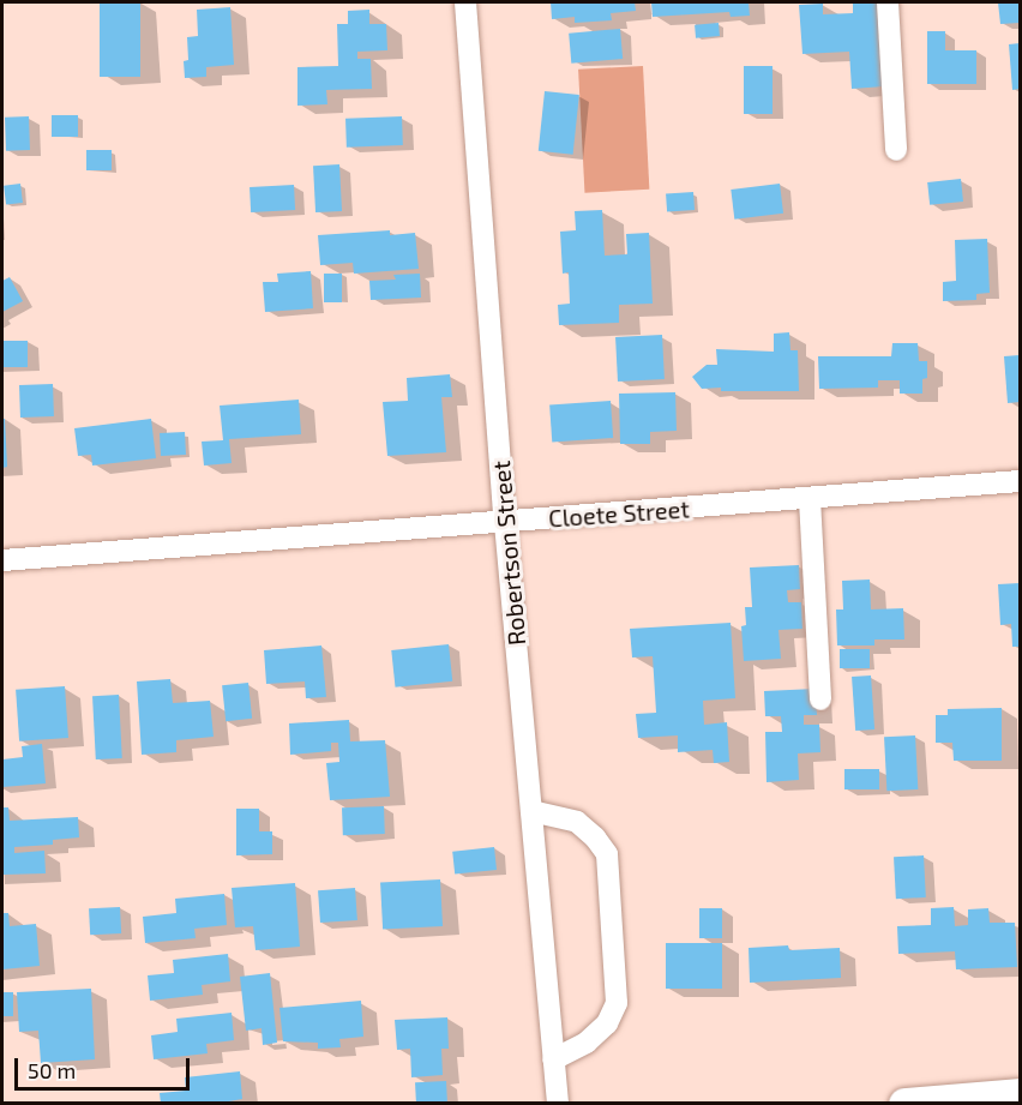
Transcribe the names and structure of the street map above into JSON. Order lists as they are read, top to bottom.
{
  "streets": {
    "street": ["Cloete Street", "Robertson Street"]
  },
  "crossings": [
    ["Cloete Street", "Robertson Street"]
  ],
  "scale_bar": "50 m"
}
